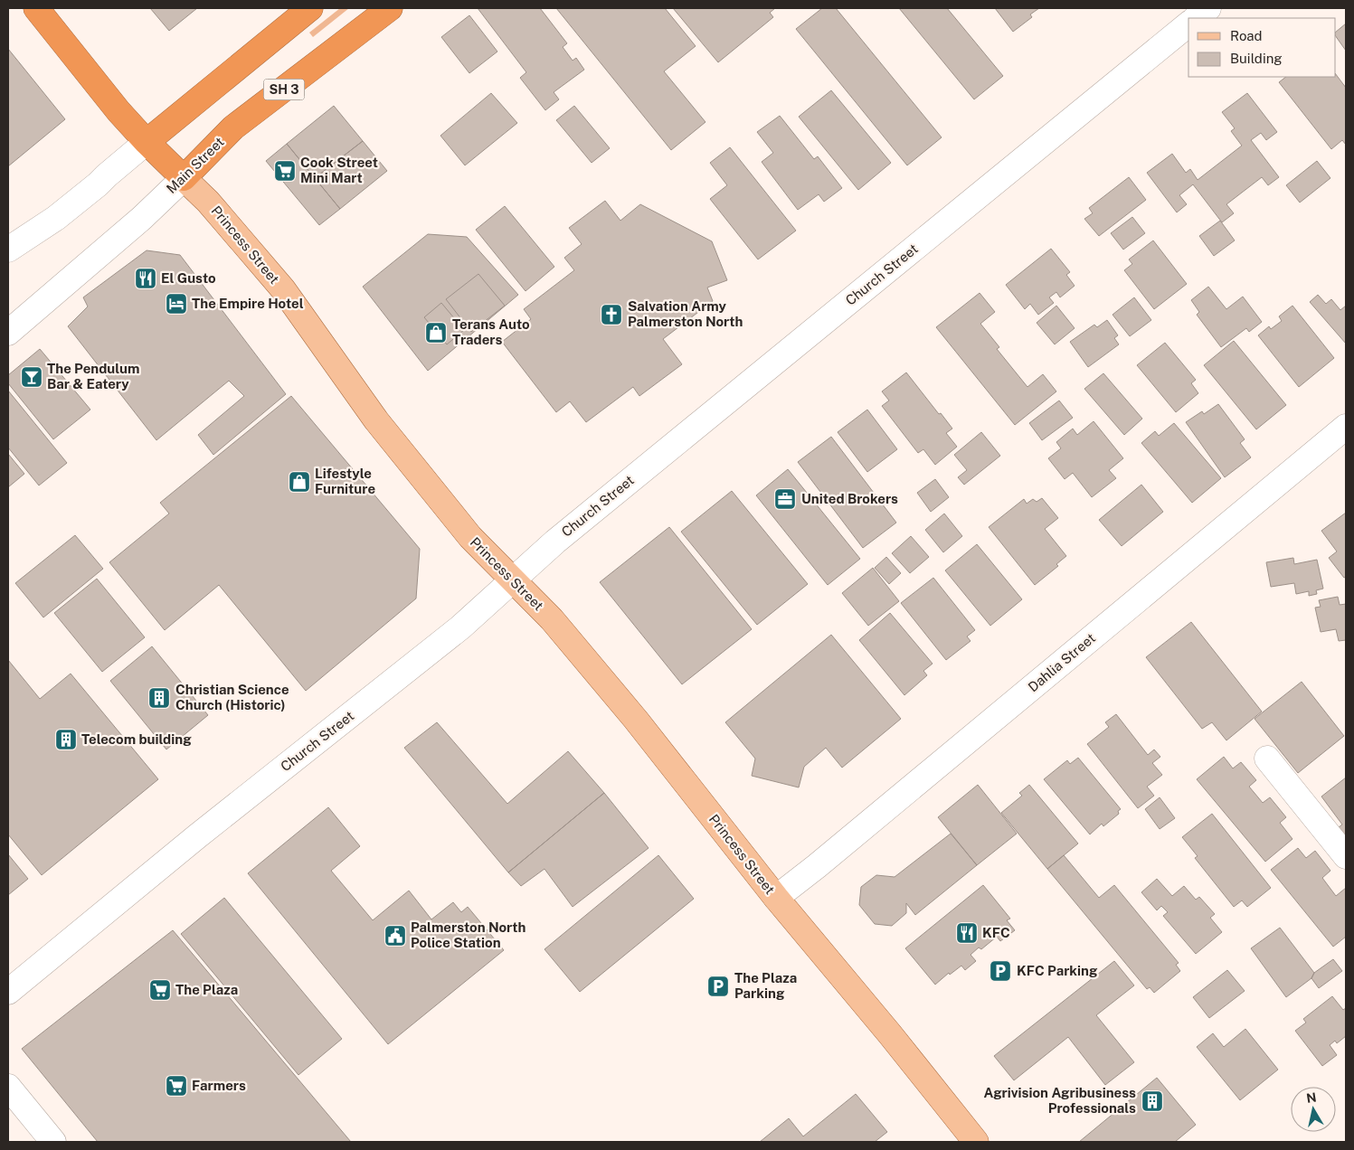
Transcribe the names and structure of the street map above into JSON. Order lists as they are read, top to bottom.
{
  "streets": {
    "highway": ["SH 3", "Main Street", "Princess Street"],
    "street": ["Church Street", "Dahlia Street"]
  },
  "crossings": [
    ["Main Street", "Princess Street"],
    ["Princess Street", "Church Street"],
    ["Princess Street", "Dahlia Street"]
  ],
  "places": {
    "supermarket": ["Cook Street Mini Mart", "The Plaza", "Farmers"],
    "restaurant": ["El Gusto", "KFC"],
    "hotel": ["The Empire Hotel"],
    "church": ["Salvation Army Palmerston North"],
    "shop": ["Terans Auto Traders", "Lifestyle Furniture"],
    "bar": ["The Pendulum Bar & Eatery"],
    "office": ["United Brokers"],
    "building": ["Christian Science Church (Historic)", "Telecom building", "Agrivision Agribusiness Professionals"],
    "public building": ["Palmerston North Police Station"],
    "parking": ["KFC Parking", "The Plaza Parking"]
  },
  "legend": ["Road", "Building"],
  "north": "top"
}
